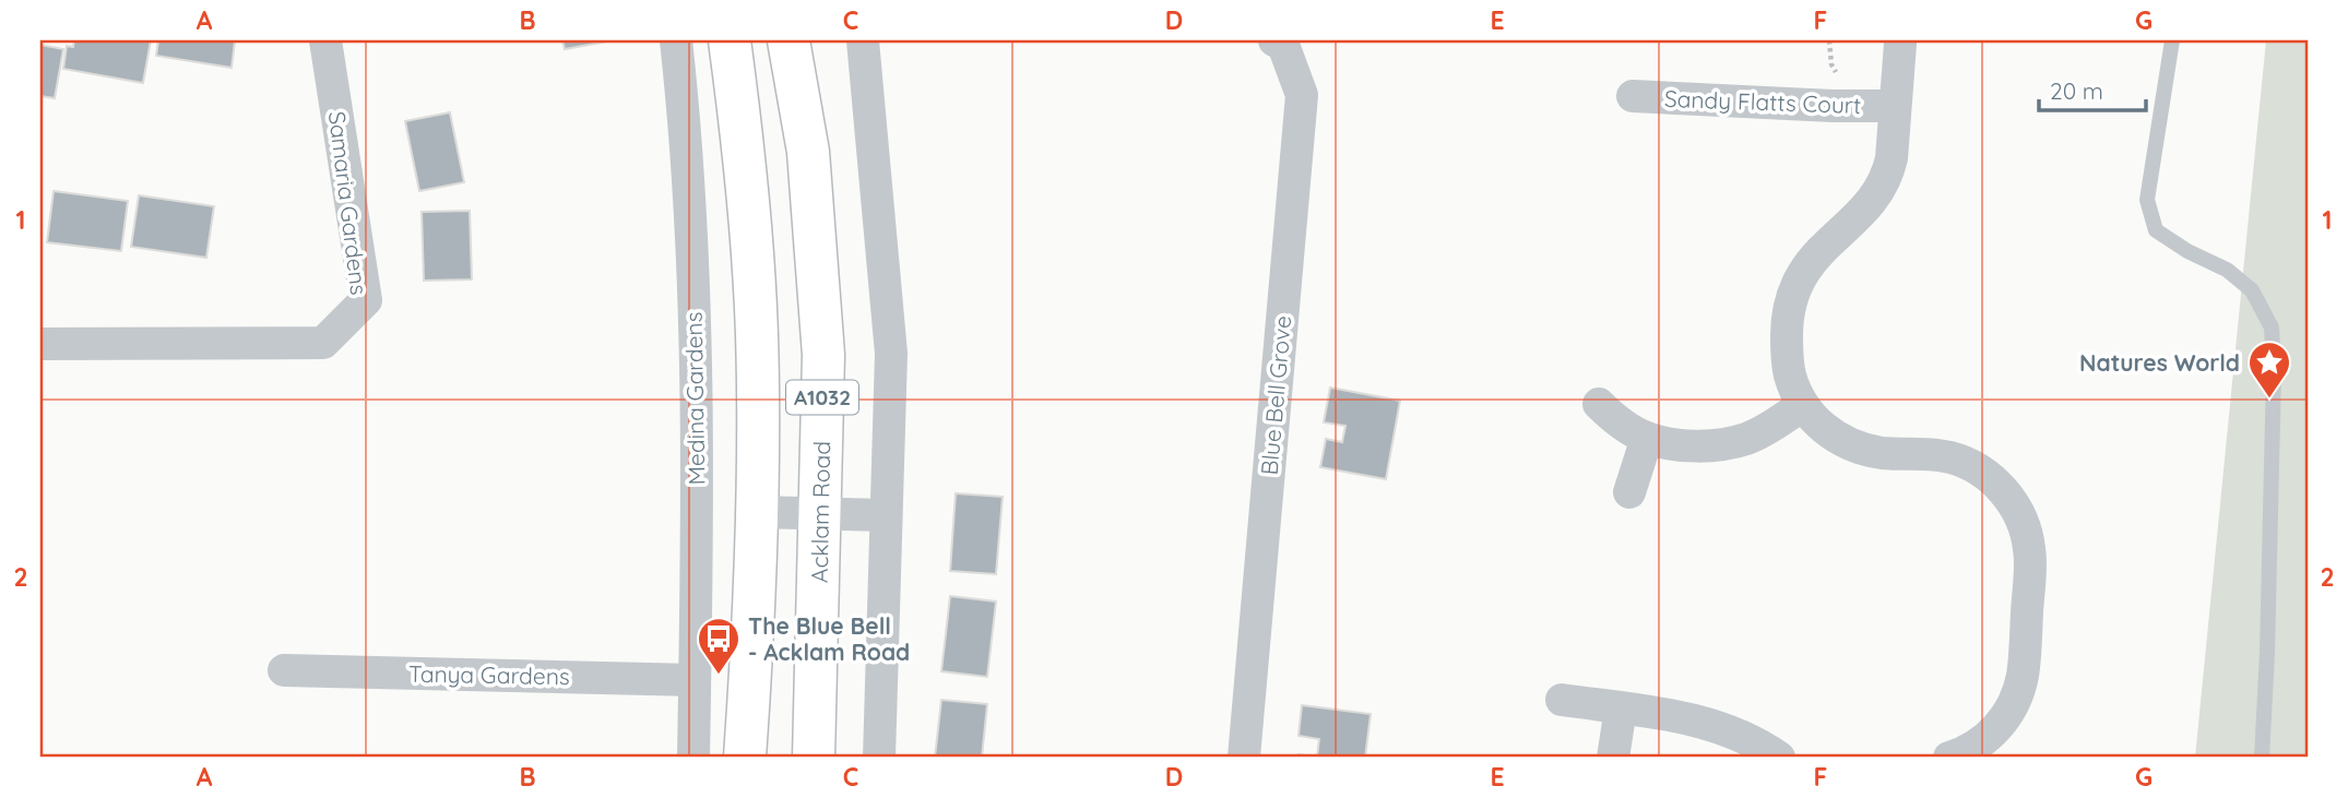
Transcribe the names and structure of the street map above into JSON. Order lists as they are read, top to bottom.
{
  "streets": {
    "main road": ["A1032", "Acklam Road"],
    "street": [
      "Sandy Flatts Court",
      "Samaria Gardens",
      "Blue Bell Grove",
      "Medina Gardens",
      "Tanya Gardens"
    ]
  },
  "crossings": [
    ["Medina Gardens", "Tanya Gardens"]
  ],
  "places": {
    "place": ["Natures World"],
    "bus stop": ["The Blue Bell - Acklam Road"]
  },
  "scale_bar": "20 m",
  "grid": {
    "columns": [
      "A",
      "B",
      "C",
      "D",
      "E",
      "F",
      "G"
    ],
    "rows": ["1", "2"]
  }
}
